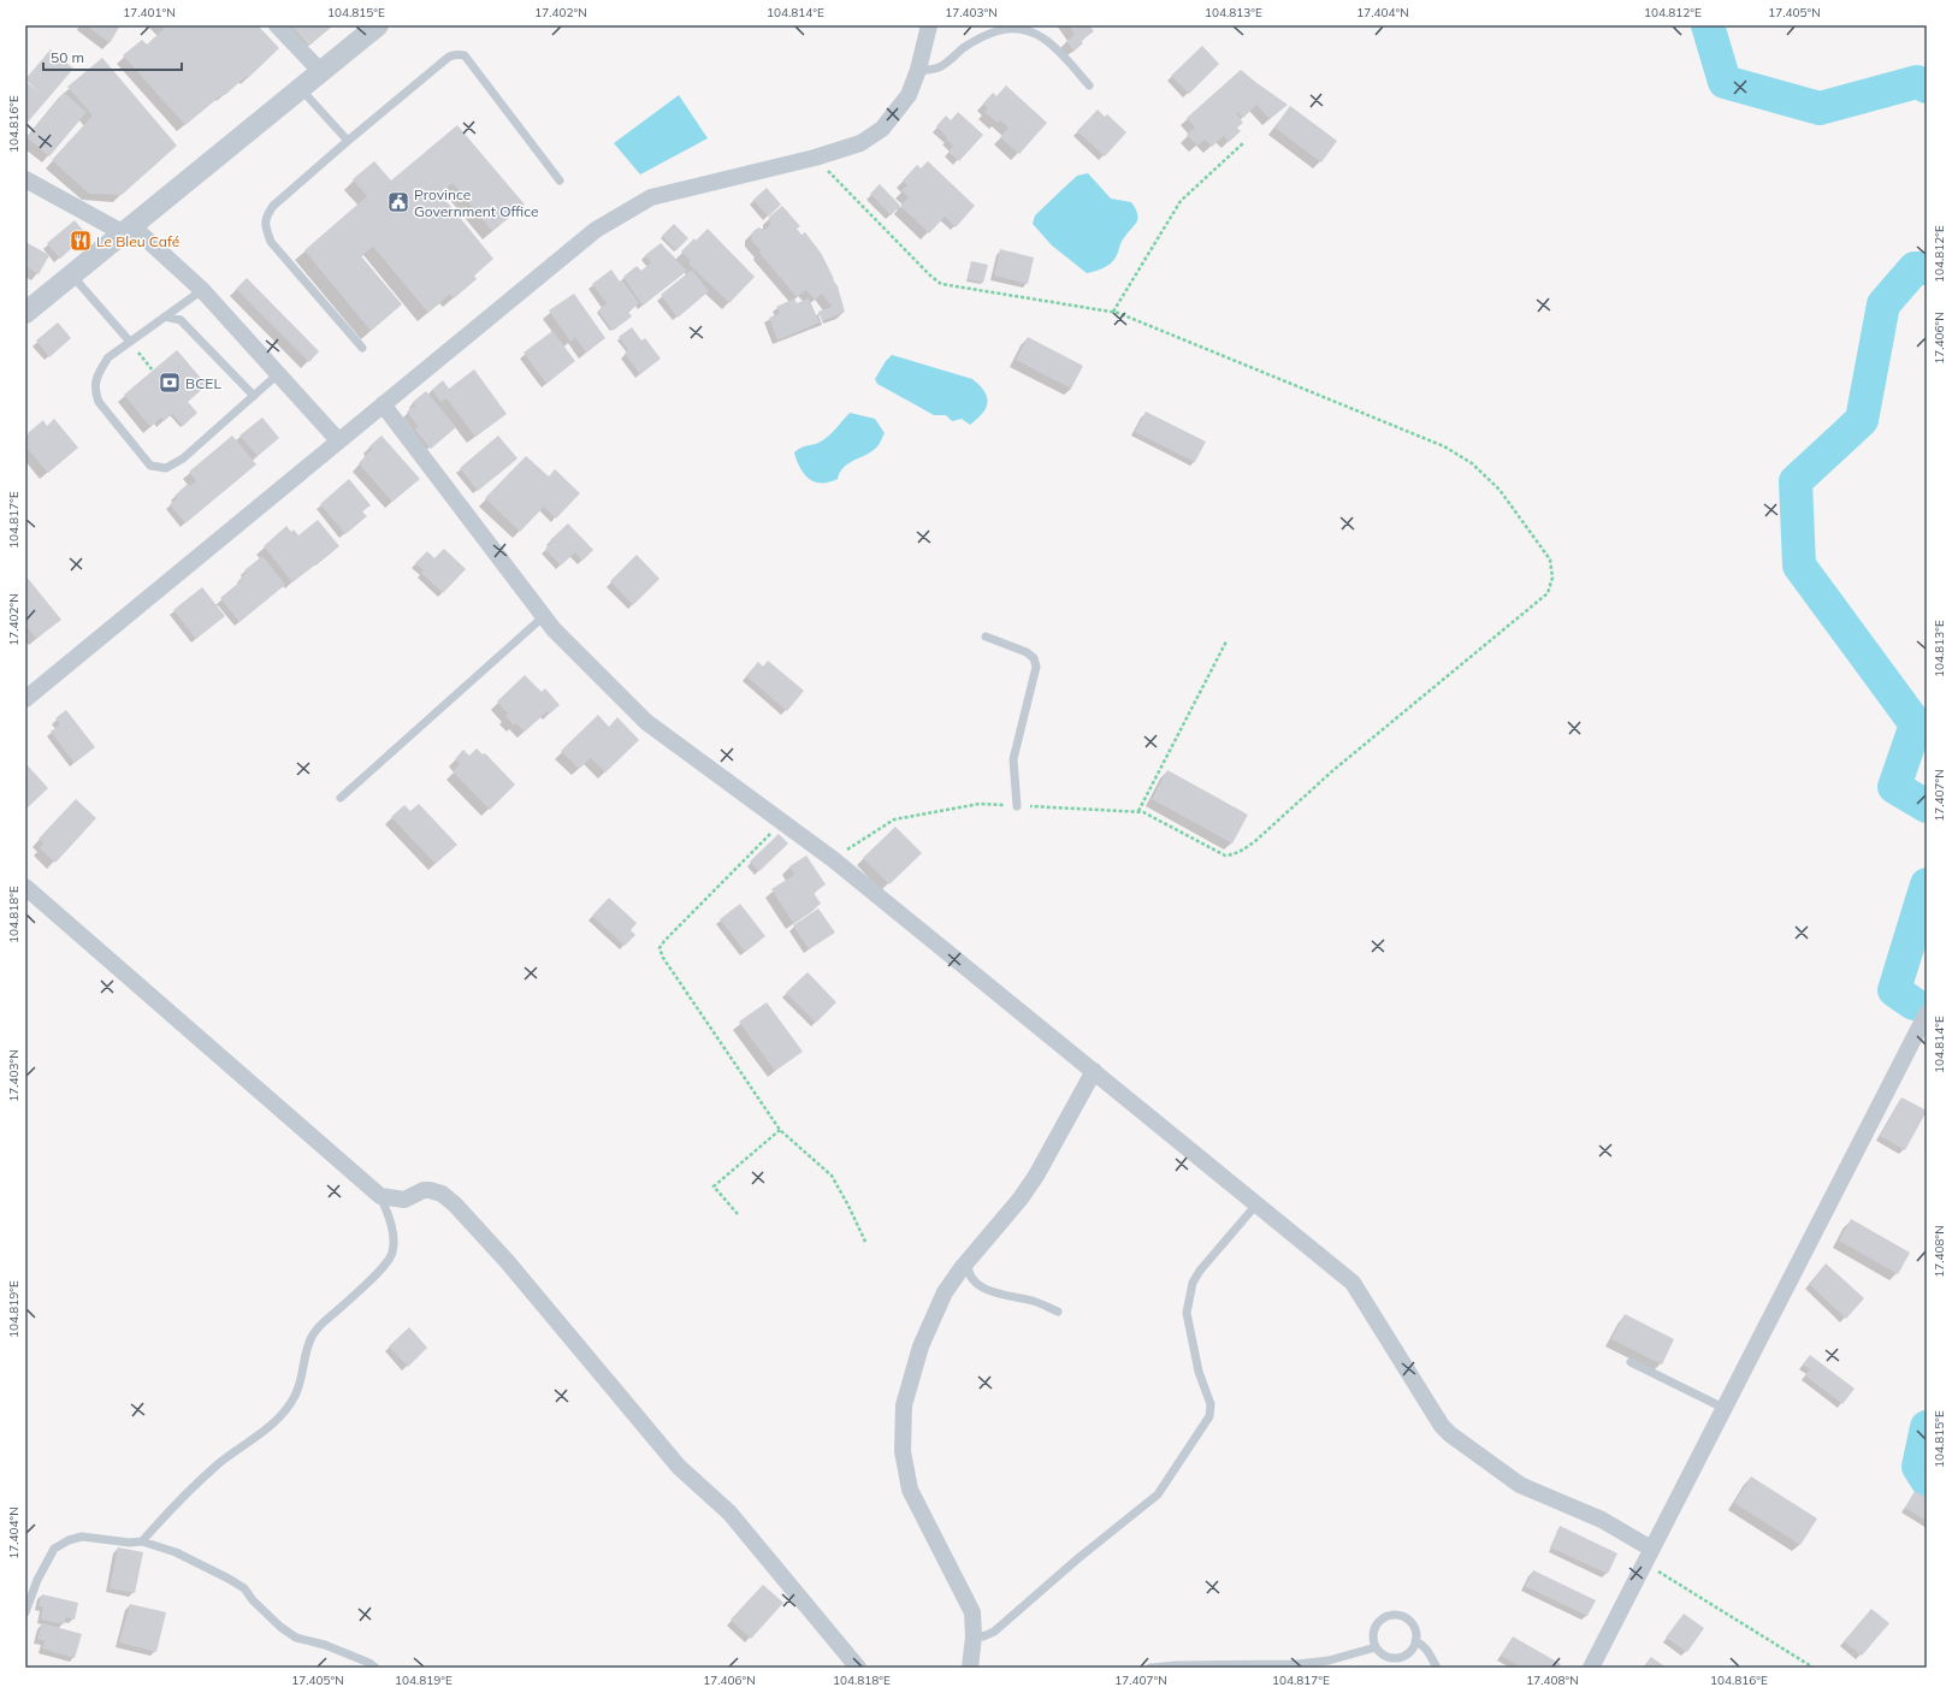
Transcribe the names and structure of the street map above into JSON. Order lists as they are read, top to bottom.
{
  "places": {
    "public building": ["Province Government Office"],
    "restaurant": ["Le Bleu Café"],
    "bank": ["BCEL"]
  },
  "scale_bar": "50 m",
  "coordinates": [
    "17.401°N",
    "104.815°E",
    "17.402°N",
    "104.814°E",
    "17.403°N",
    "104.813°E",
    "17.404°N",
    "104.812°E",
    "17.405°N",
    "104.816°E",
    "17.406°N",
    "104.817°E",
    "17.407°N",
    "104.818°E",
    "17.408°N",
    "104.819°E"
  ]
}
